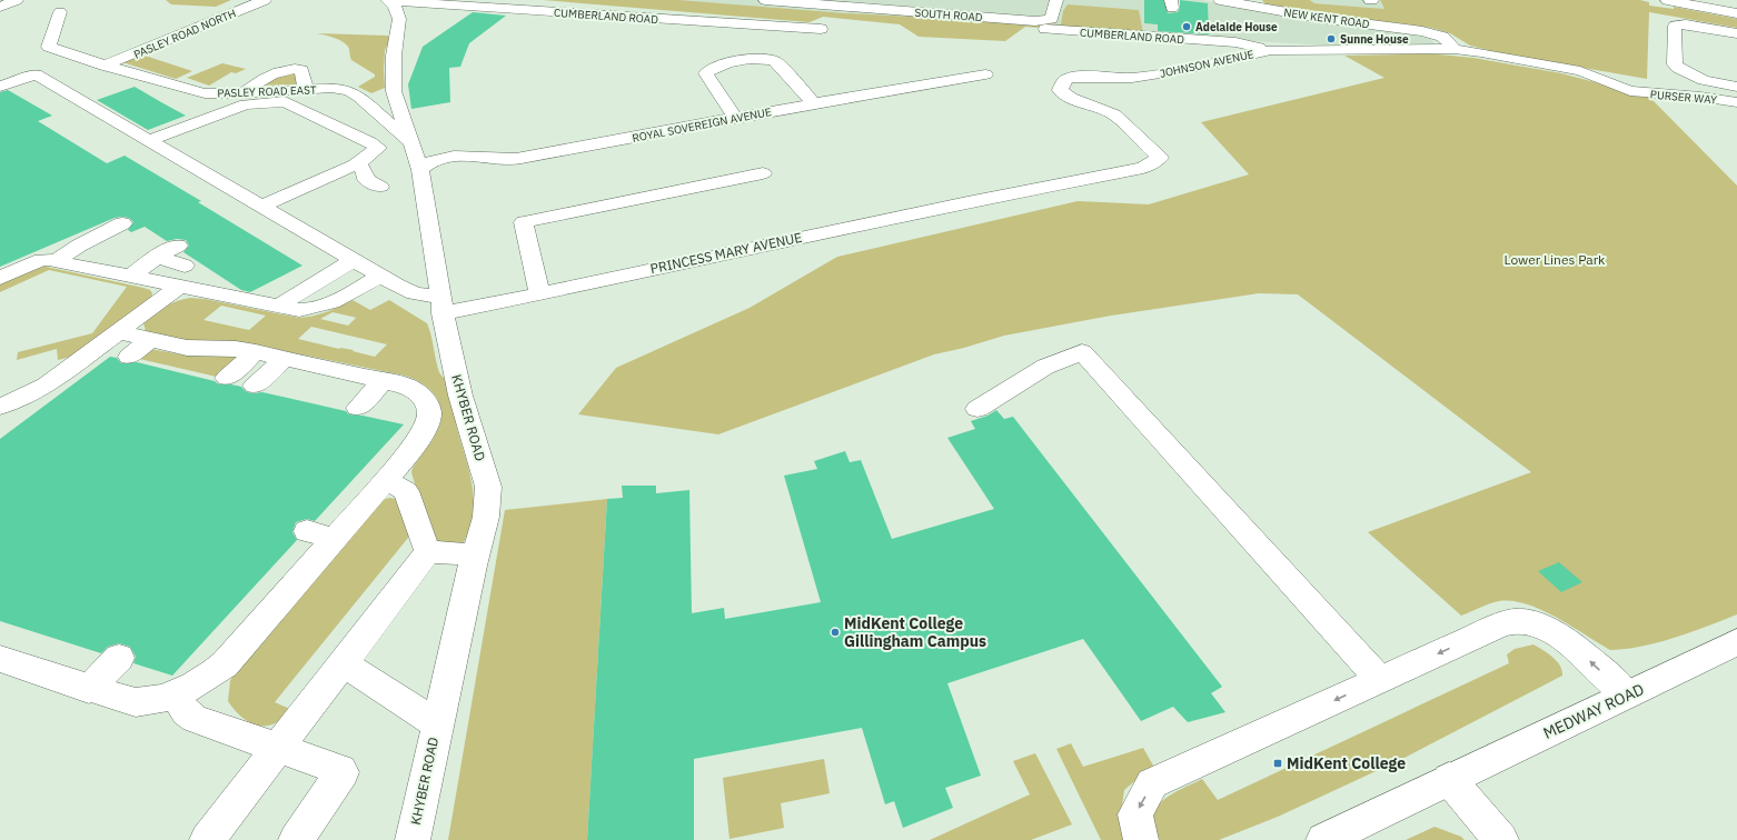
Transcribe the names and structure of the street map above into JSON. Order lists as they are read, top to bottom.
{
  "streets": {
    "street": [
      "SOUTH ROAD",
      "CUMBERLAND ROAD",
      "NEW KENT ROAD",
      "PASLEY ROAD NORTH",
      "JOHNSON AVENUE",
      "PASLEY ROAD EAST",
      "PURSER WAY",
      "ROYAL SOVEREIGN AVENUE",
      "PRINCESS MARY AVENUE",
      "KHYBER ROAD",
      "MEDWAY ROAD"
    ]
  },
  "crossings": [
    ["SOUTH ROAD", "CUMBERLAND ROAD"],
    ["CUMBERLAND ROAD", "JOHNSON AVENUE"],
    ["CUMBERLAND ROAD", "KHYBER ROAD"],
    ["NEW KENT ROAD", "JOHNSON AVENUE"],
    ["PASLEY ROAD NORTH", "PASLEY ROAD EAST"],
    ["JOHNSON AVENUE", "PURSER WAY"],
    ["JOHNSON AVENUE", "PRINCESS MARY AVENUE"],
    ["PASLEY ROAD EAST", "KHYBER ROAD"],
    ["ROYAL SOVEREIGN AVENUE", "KHYBER ROAD"],
    ["PRINCESS MARY AVENUE", "KHYBER ROAD"]
  ],
  "parks": ["Lower Lines Park"],
  "places": {
    "other": ["Adelaide House", "Sunne House", "MidKent College Gillingham Campus"],
    "transit": ["MidKent College"]
  }
}
